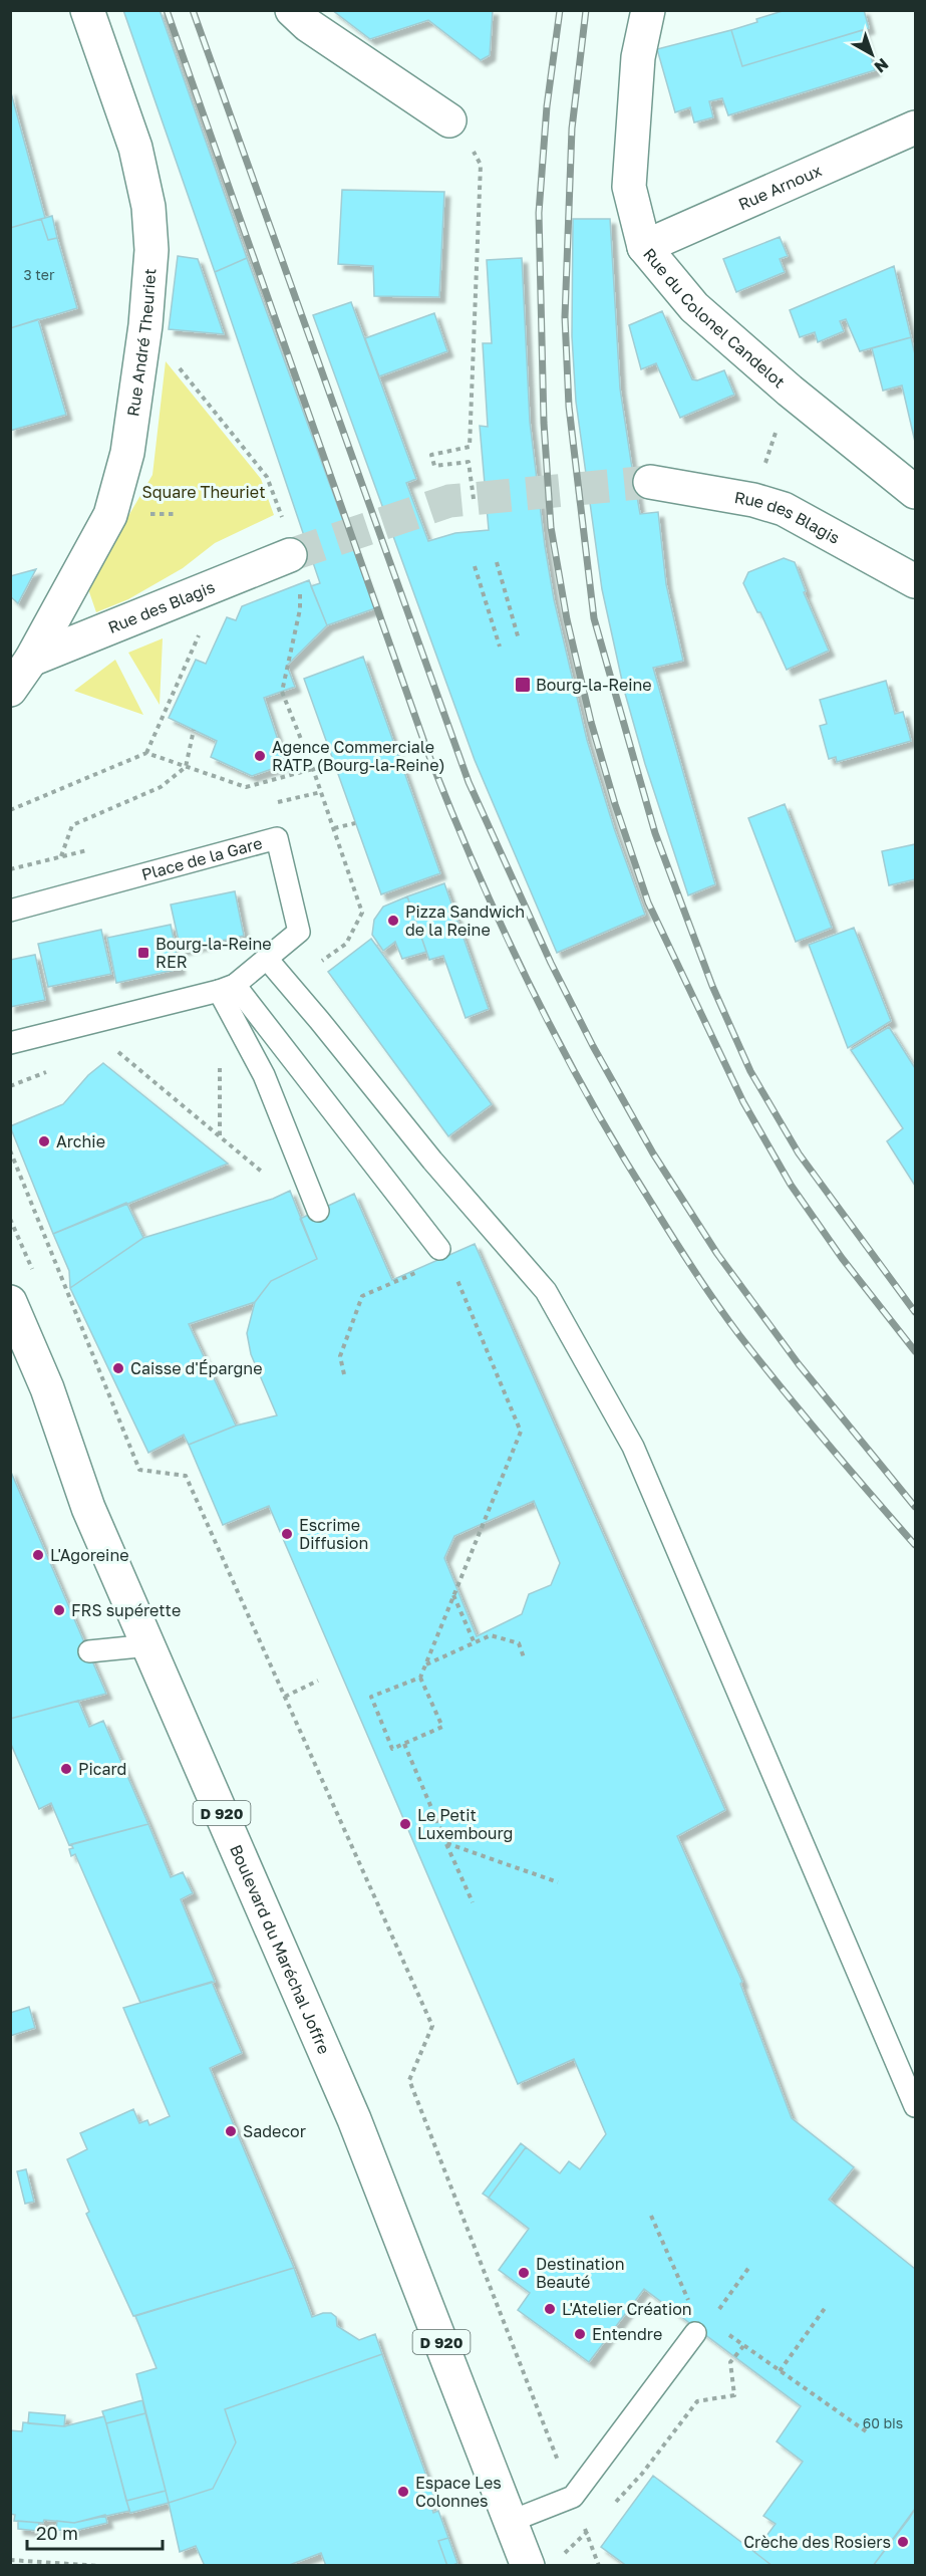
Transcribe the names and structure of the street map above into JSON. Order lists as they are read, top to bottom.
{
  "streets": {
    "street": [
      "Rue Arnoux",
      "Rue du Colonel Candelot",
      "Rue André Theuriet",
      "Rue des Blagis",
      "D 920",
      "Boulevard du Maréchal Joffre"
    ],
    "lane": ["Place de la Gare"]
  },
  "crossings": [
    ["Rue Arnoux", "Rue du Colonel Candelot"],
    ["Rue André Theuriet", "Rue des Blagis"]
  ],
  "parks": ["Square Theuriet"],
  "places": {
    "transit": ["Bourg-la-Reine", "Bourg-la-Reine RER"],
    "other": [
      "Agence Commerciale RATP (Bourg-la-Reine)",
      "Pizza Sandwich de la Reine",
      "Archie",
      "Caisse d'Épargne",
      "Escrime Diffusion",
      "L'Agoreine",
      "FRS supérette",
      "Picard",
      "Le Petit Luxembourg",
      "Sadecor",
      "Destination Beauté",
      "L'Atelier Création",
      "Entendre",
      "Espace Les Colonnes",
      "Crèche des Rosiers"
    ]
  },
  "house_numbers": ["3 ter", "60 bis"],
  "scale_bar": "20 m",
  "north": "bottom right"
}
